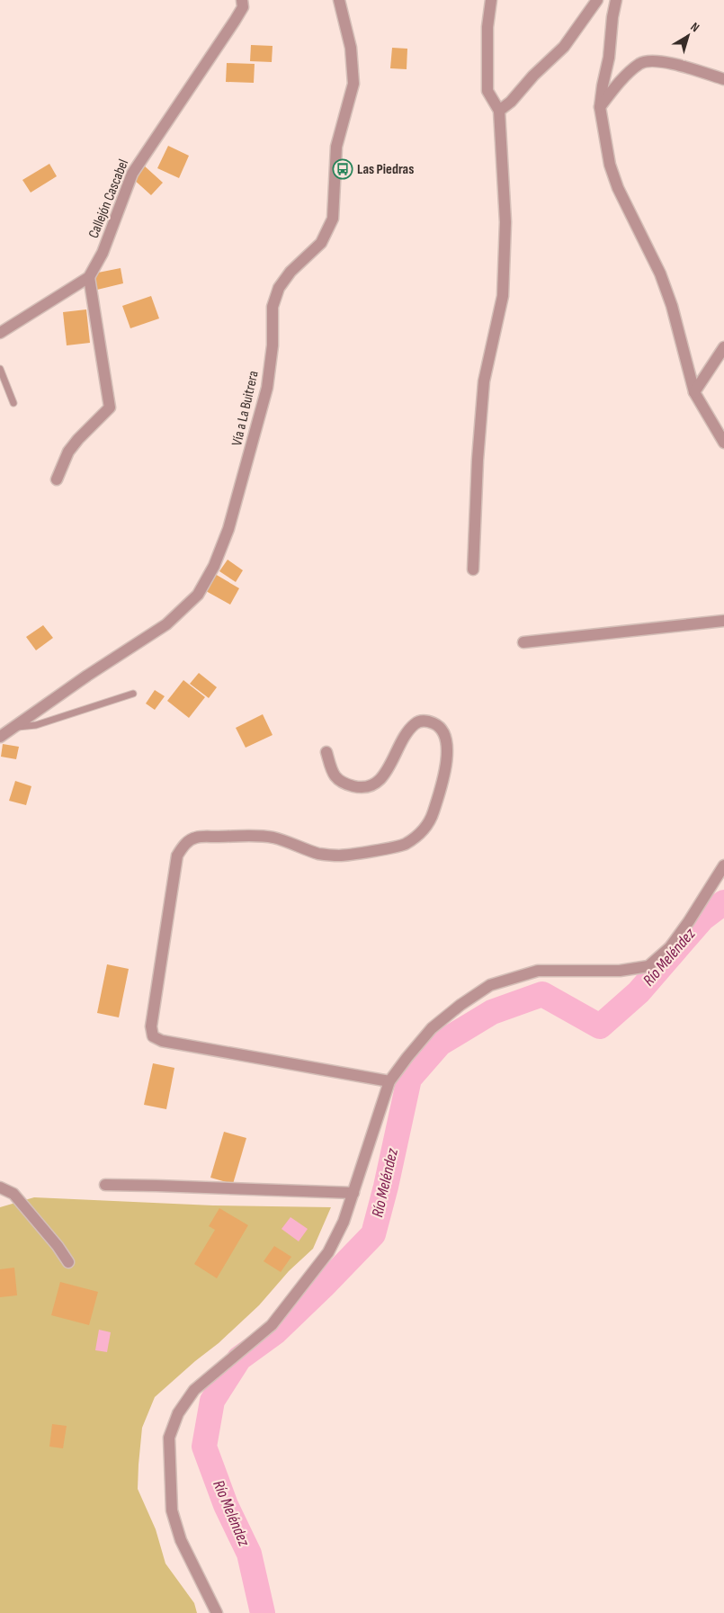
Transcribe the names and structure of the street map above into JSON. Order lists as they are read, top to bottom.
{
  "streets": {
    "street": ["Callejón Cascabel", "Vía a La Buitrera"]
  },
  "water": ["Río Meléndez"],
  "places": {
    "bus stop": ["Las Piedras"]
  },
  "north": "top right"
}
